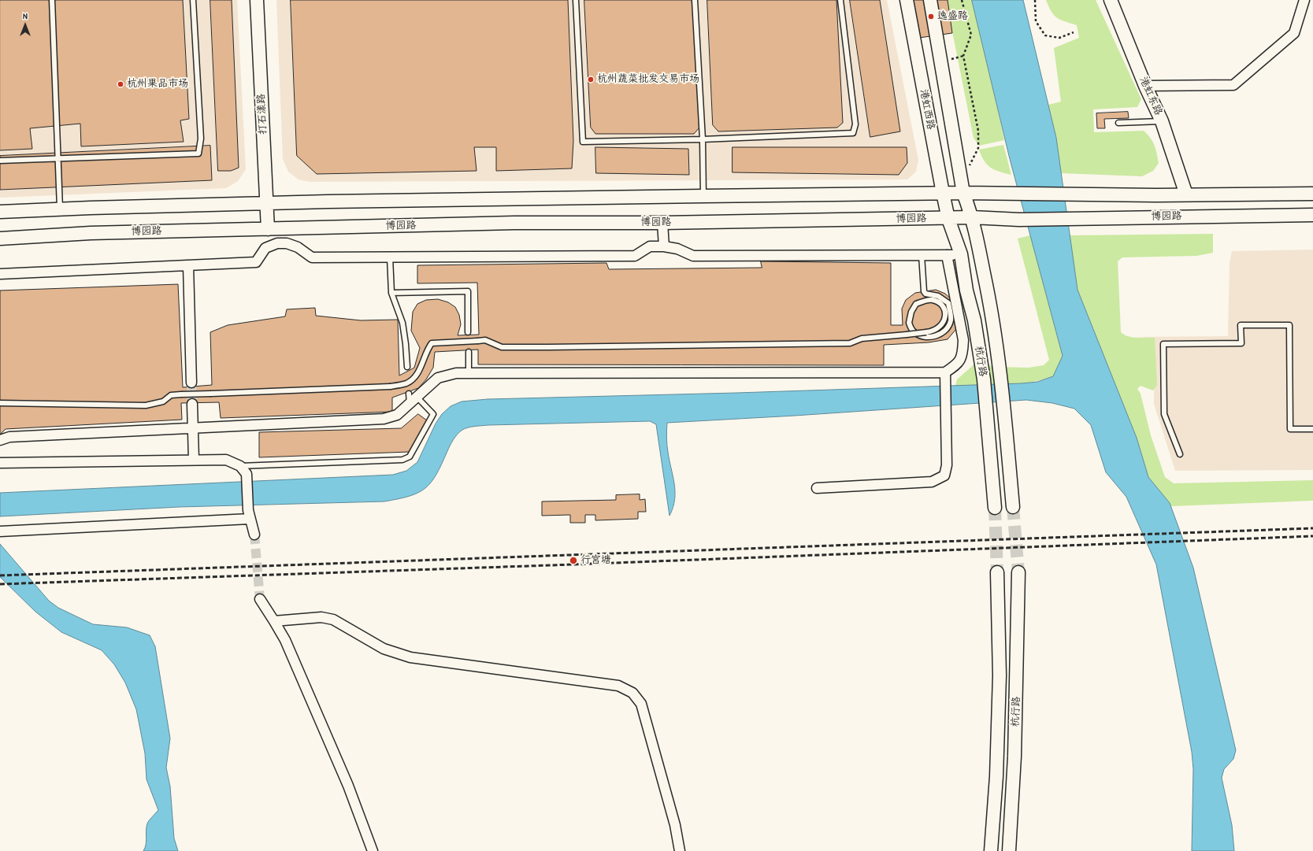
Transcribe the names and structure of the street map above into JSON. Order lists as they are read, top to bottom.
{
  "streets": {
    "main road": [
      "港虹东路",
      "港虹西路",
      "打石漾路",
      "博园路",
      "杭行路"
    ]
  },
  "crossings": [
    ["港虹西路", "博园路"],
    ["港虹西路", "杭行路"],
    ["打石漾路", "博园路"],
    ["博园路", "杭行路"]
  ],
  "places": [
    "逸盛路",
    "杭州蔬菜批发交易市场",
    "杭州果品市场",
    "行宫塘"
  ],
  "north": "top"
}
